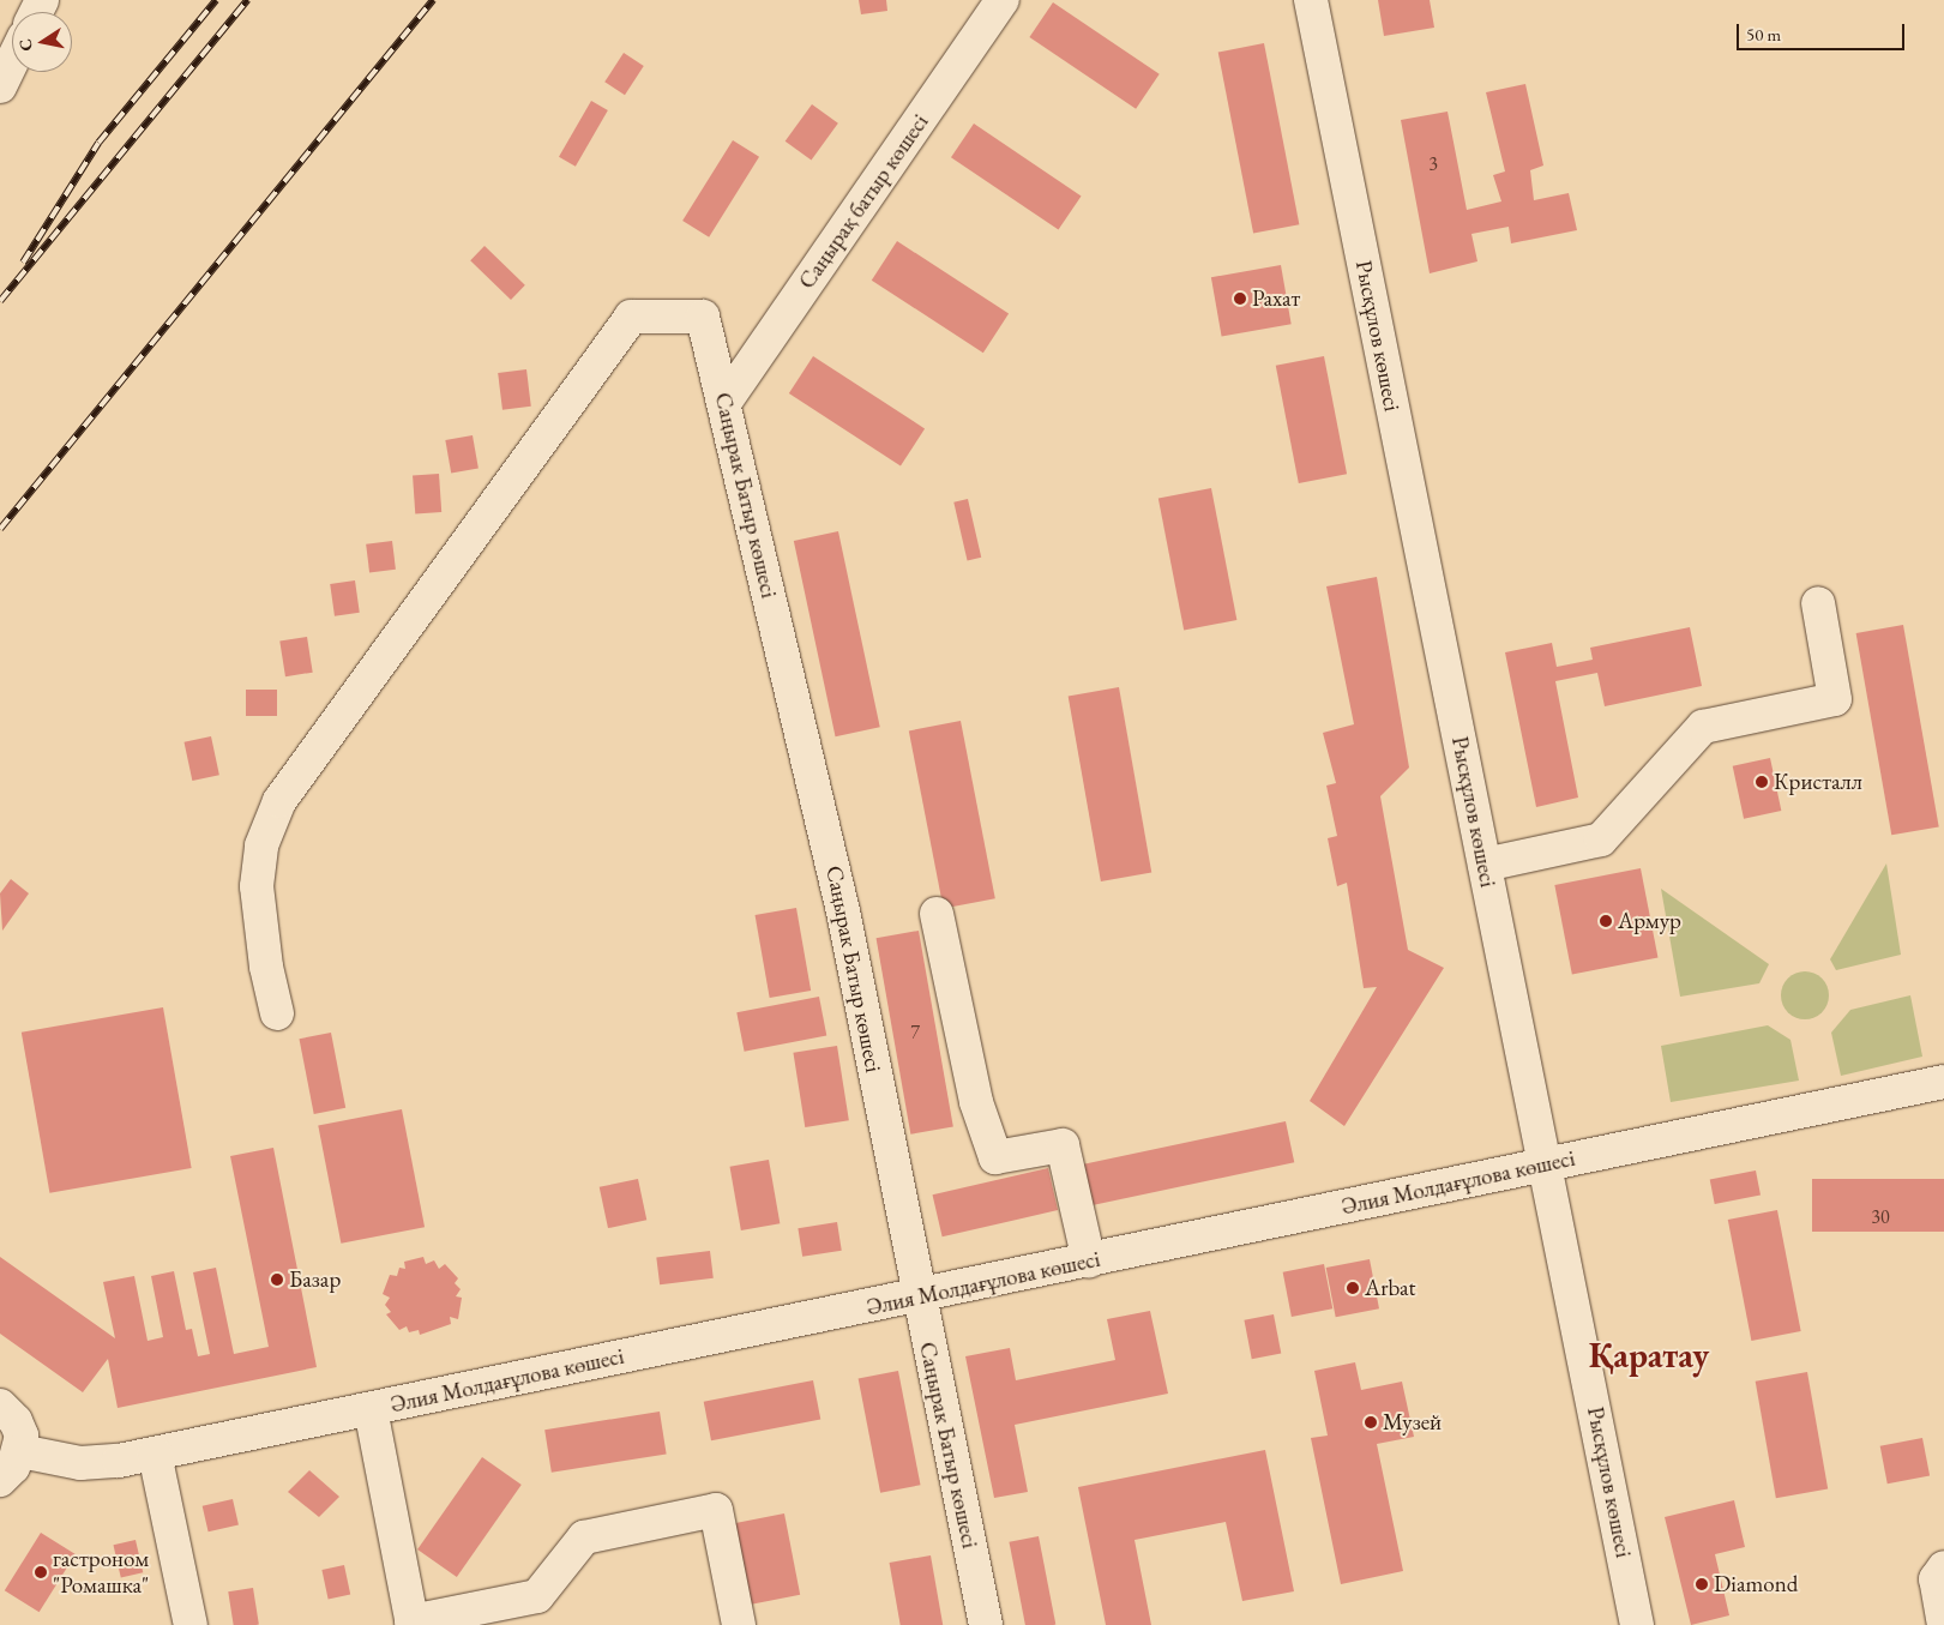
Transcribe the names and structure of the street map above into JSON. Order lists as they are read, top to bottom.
{
  "streets": {
    "street": [
      "Саңырақ батыр көшесі",
      "Рысқұлов көшесі",
      "Саңырак Батыр көшесі",
      "Әлия Молдағұлова көшесі"
    ]
  },
  "crossings": [
    ["Саңырақ батыр көшесі", "Саңырак Батыр көшесі"],
    ["Рысқұлов көшесі", "Әлия Молдағұлова көшесі"],
    ["Саңырак Батыр көшесі", "Әлия Молдағұлова көшесі"]
  ],
  "districts": ["Қаратау"],
  "places": [
    "Рахат",
    "Кристалл",
    "Армур",
    "Базар",
    "Arbat",
    "Музей",
    "гастроном \"Ромашка\"",
    "Diamond"
  ],
  "house_numbers": ["3", "7", "30"],
  "scale_bar": "50 m",
  "north": "left"
}
